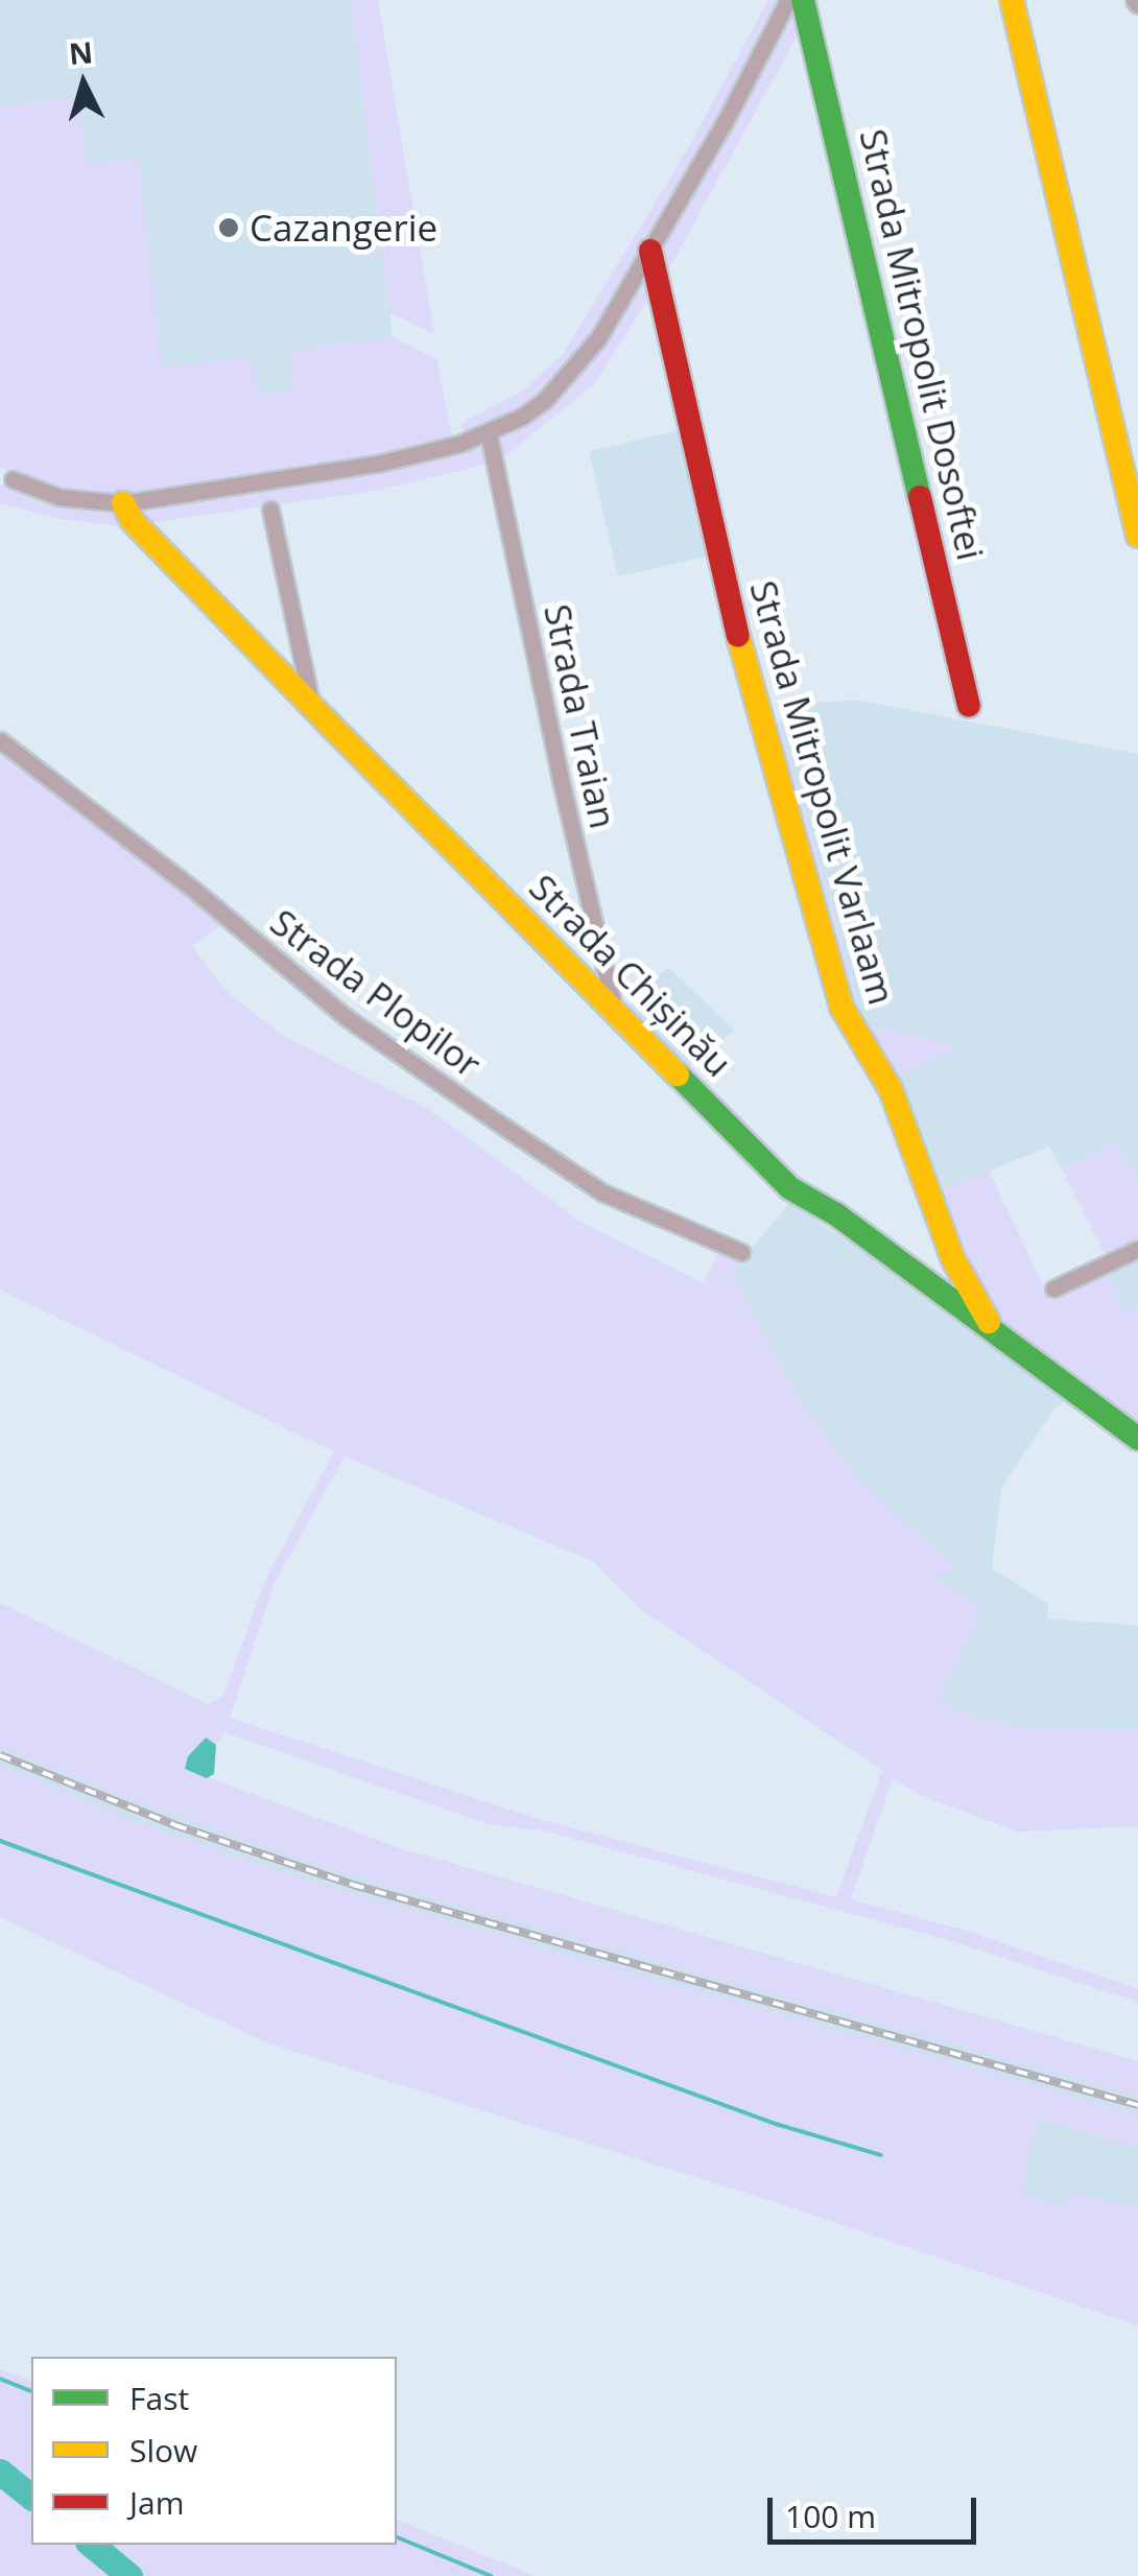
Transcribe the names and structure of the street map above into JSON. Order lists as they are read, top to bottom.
{
  "streets": {
    "street": [
      "Strada Mitropolit Dosoftei",
      "Strada Traian",
      "Strada Mitropolit Varlaam",
      "Strada Chișinău",
      "Strada Plopilor"
    ]
  },
  "crossings": [
    ["Strada Traian", "Strada Chișinău"],
    ["Strada Mitropolit Varlaam", "Strada Chișinău"]
  ],
  "places": ["Cazangerie"],
  "legend": ["Fast", "Slow", "Jam"],
  "scale_bar": "100 m",
  "north": "top"
}
